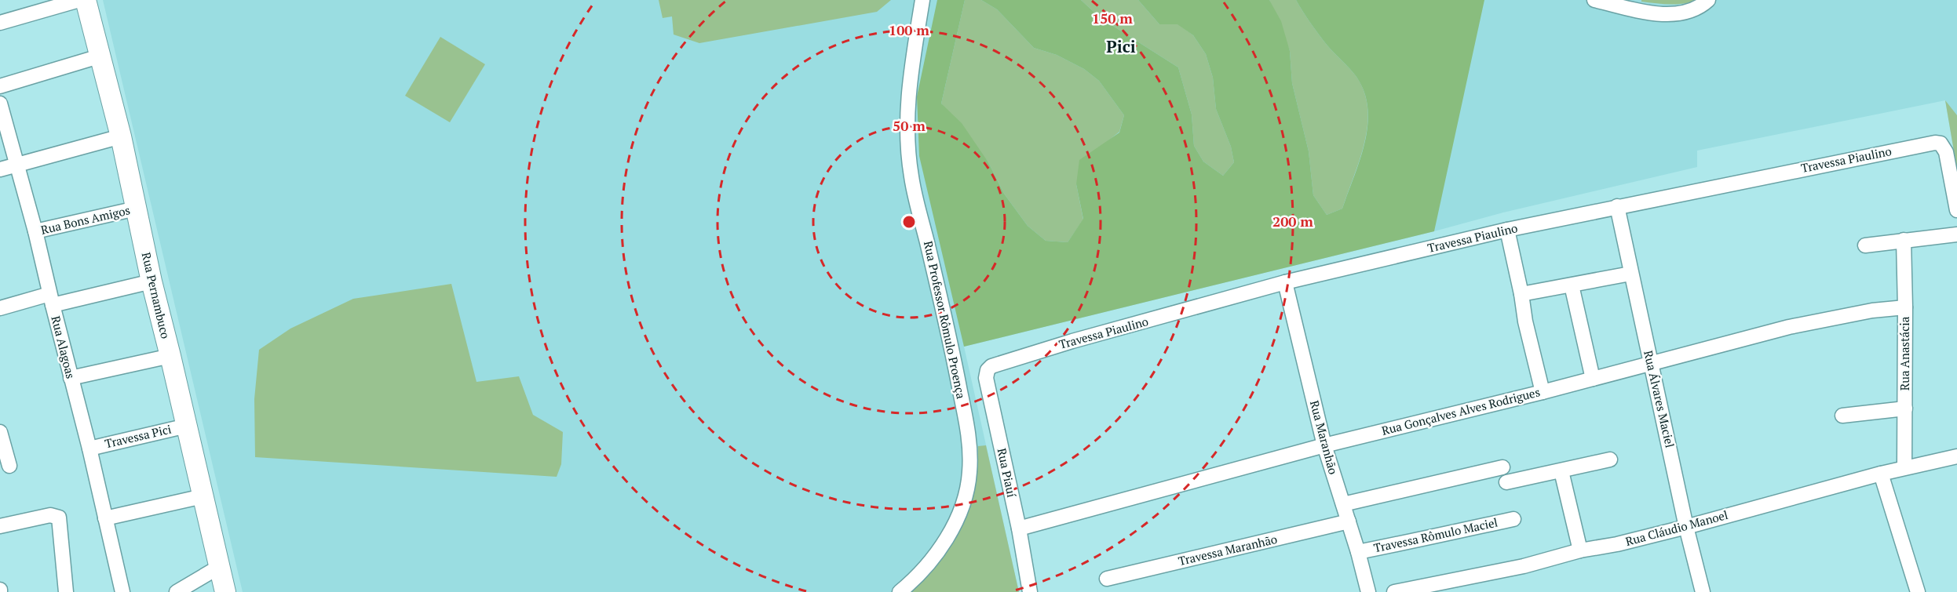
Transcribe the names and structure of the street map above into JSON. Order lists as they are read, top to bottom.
{
  "streets": {
    "street": [
      "Travessa Piaulino",
      "Rua Bons Amigos",
      "Rua Pernambuco",
      "Rua Professor Rômulo Proença",
      "Rua Alagoas",
      "Rua Anastácia",
      "Rua Álvares Maciel",
      "Rua Gonçalves Alves Rodrigues",
      "Travessa Pici",
      "Rua Maranhão",
      "Rua Piauí",
      "Rua Cláudio Manoel",
      "Travessa Rômulo Maciel",
      "Travessa Maranhão"
    ]
  },
  "crossings": [
    ["Travessa Piaulino", "Rua Álvares Maciel"],
    ["Travessa Piaulino", "Rua Maranhão"],
    ["Travessa Piaulino", "Rua Piauí"],
    ["Rua Bons Amigos", "Rua Pernambuco"],
    ["Rua Bons Amigos", "Rua Alagoas"],
    ["Rua Pernambuco", "Travessa Pici"],
    ["Rua Alagoas", "Travessa Pici"],
    ["Rua Anastácia", "Rua Gonçalves Alves Rodrigues"],
    ["Rua Anastácia", "Rua Cláudio Manoel"],
    ["Rua Álvares Maciel", "Rua Gonçalves Alves Rodrigues"],
    ["Rua Álvares Maciel", "Rua Cláudio Manoel"],
    ["Rua Gonçalves Alves Rodrigues", "Rua Maranhão"],
    ["Rua Gonçalves Alves Rodrigues", "Rua Piauí"],
    ["Rua Maranhão", "Travessa Rômulo Maciel"],
    ["Rua Maranhão", "Travessa Maranhão"]
  ],
  "districts": ["Pici"],
  "rings": [
    "150 m",
    "100 m",
    "50 m",
    "200 m"
  ]
}
